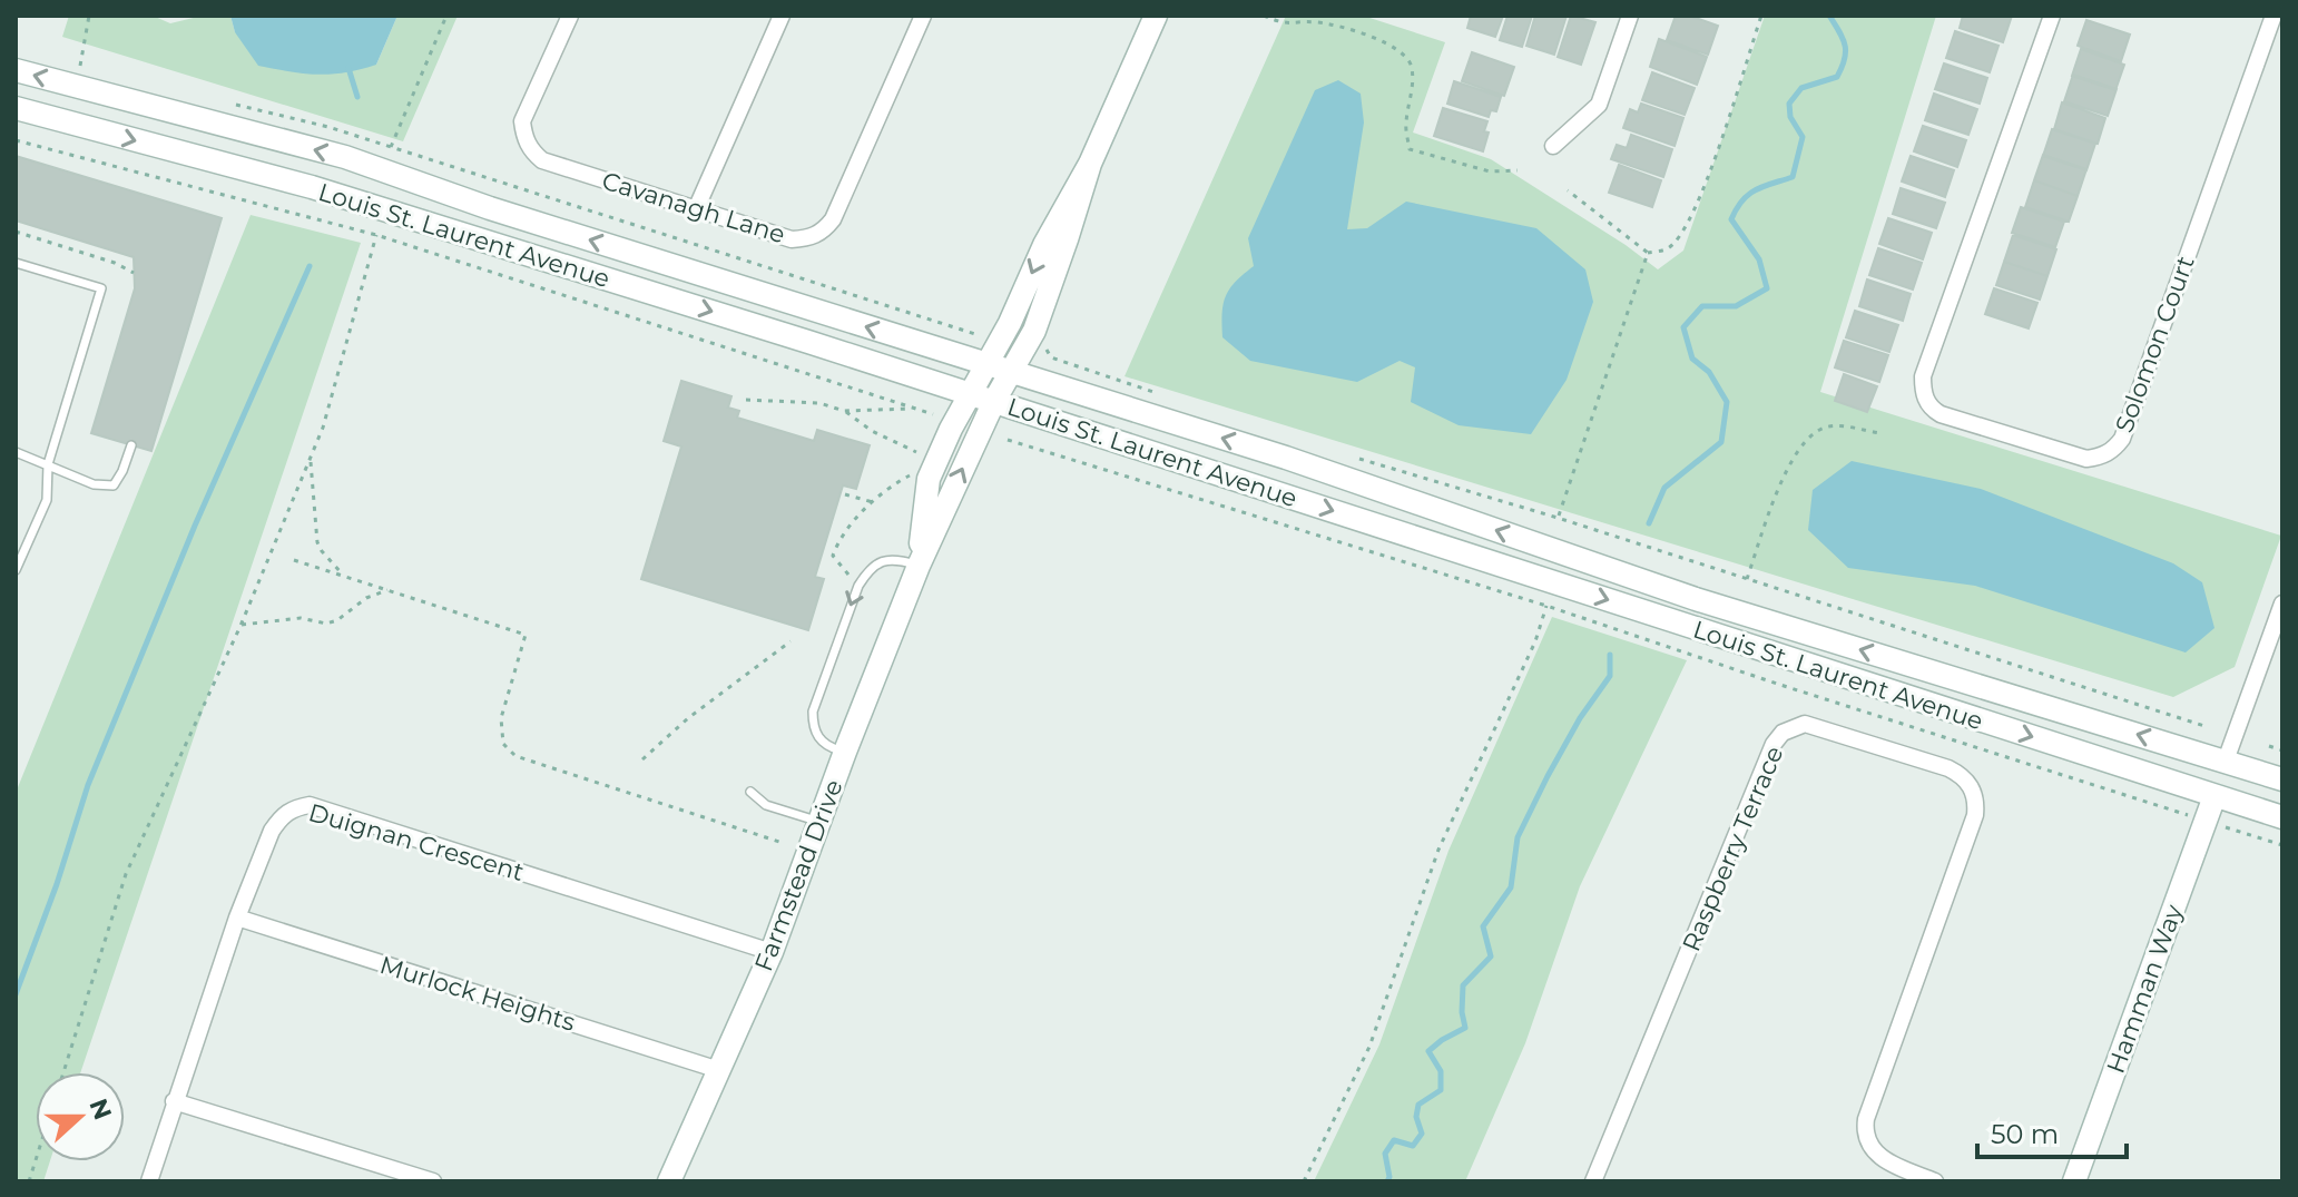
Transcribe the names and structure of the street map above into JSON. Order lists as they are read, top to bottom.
{
  "streets": {
    "main road": ["Louis St. Laurent Avenue", "Farmstead Drive", "Hamman Way"],
    "street": [
      "Cavanagh Lane",
      "Solomon Court",
      "Duignan Crescent",
      "Raspberry Terrace",
      "Murlock Heights"
    ]
  },
  "crossings": [
    ["Louis St. Laurent Avenue", "Farmstead Drive"],
    ["Louis St. Laurent Avenue", "Hamman Way"],
    ["Duignan Crescent", "Farmstead Drive"],
    ["Duignan Crescent", "Murlock Heights"],
    ["Farmstead Drive", "Murlock Heights"]
  ],
  "scale_bar": "50 m",
  "north": "right"
}
